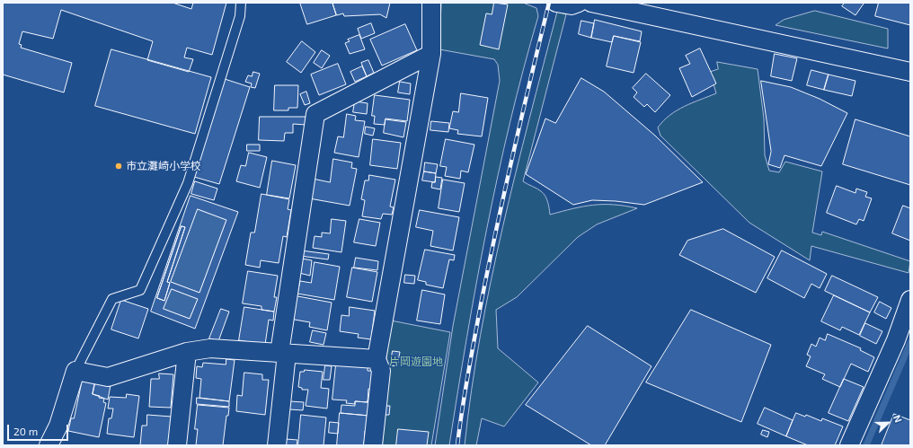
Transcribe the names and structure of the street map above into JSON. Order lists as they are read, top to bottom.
{
  "parks": ["片岡遊園地"],
  "places": ["市立灘崎小学校"],
  "scale_bar": "20 m",
  "north": "top right"
}
